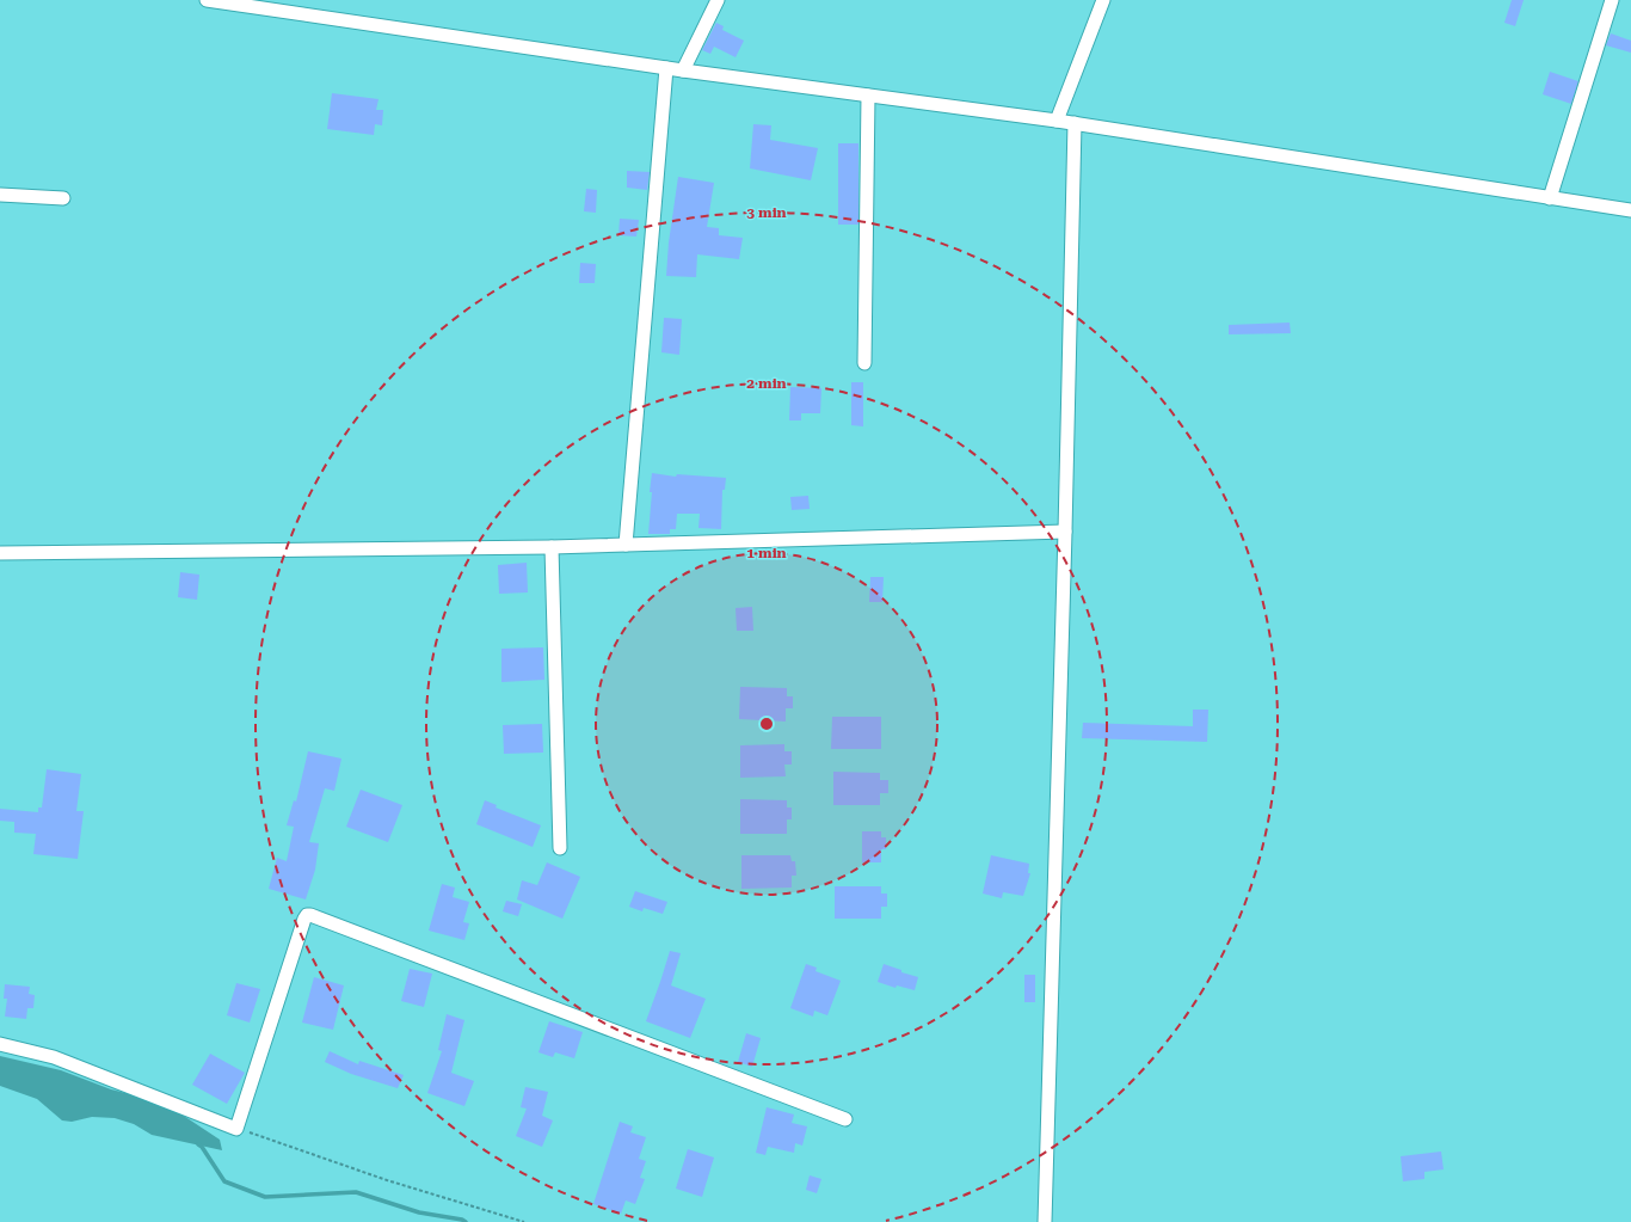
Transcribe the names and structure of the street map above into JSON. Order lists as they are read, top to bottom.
{
  "rings": ["3 min", "2 min", "1 min"]
}
